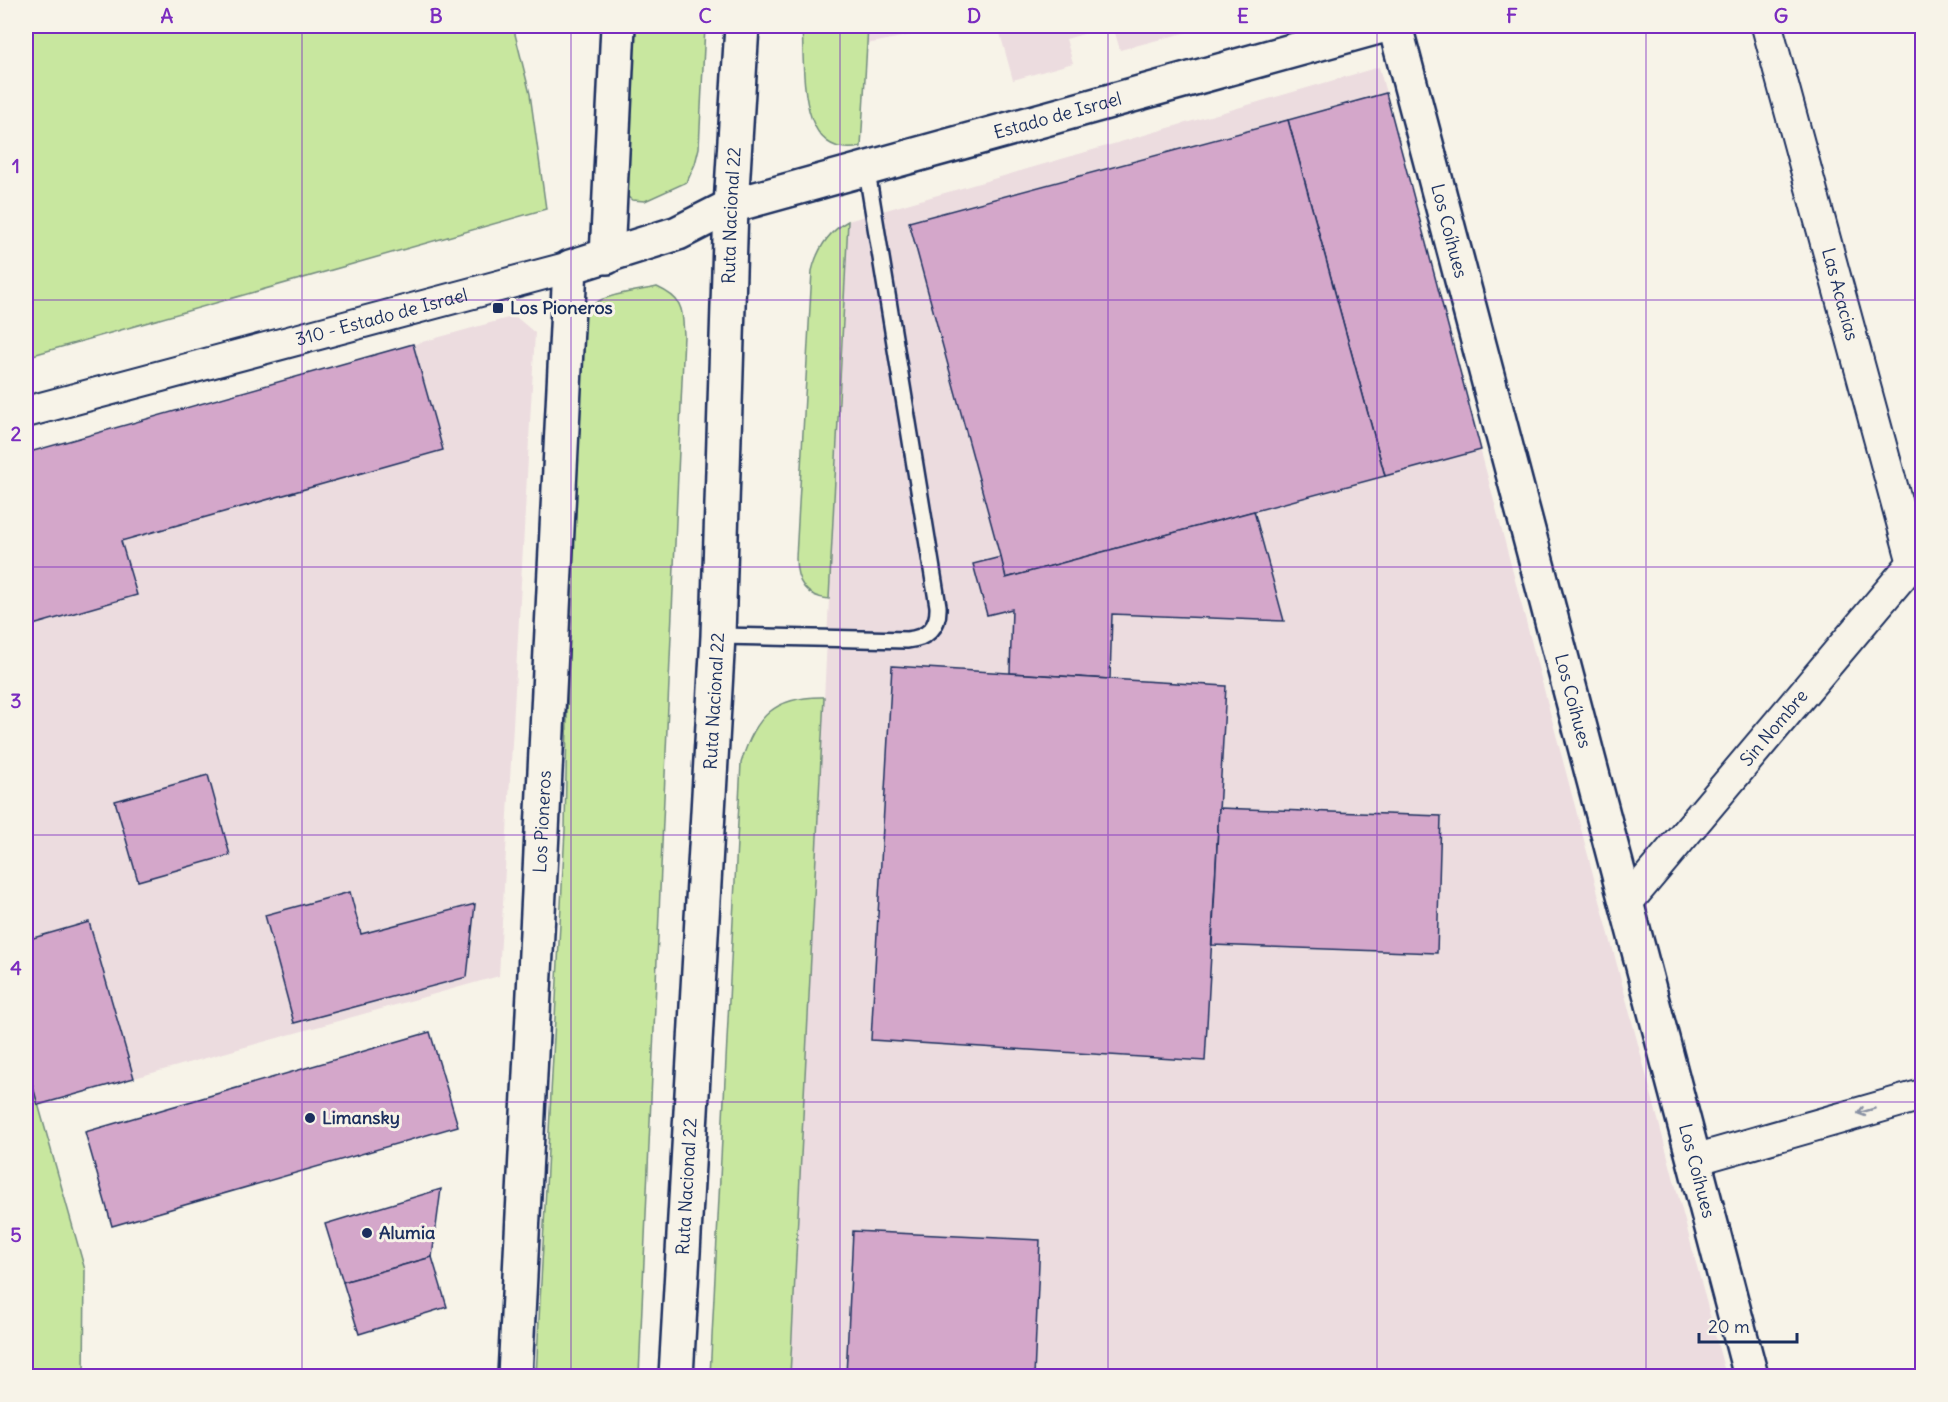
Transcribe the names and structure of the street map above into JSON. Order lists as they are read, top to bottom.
{
  "streets": {
    "main road": [
      "Estado de Israel",
      "Ruta Nacional 22",
      "Los Coíhues",
      "310 - Estado de Israel",
      "Los Pioneros"
    ],
    "street": ["Las Acacias", "Sin Nombre"]
  },
  "crossings": [
    ["Estado de Israel", "Ruta Nacional 22"],
    ["Estado de Israel", "310 - Estado de Israel"],
    ["Ruta Nacional 22", "310 - Estado de Israel"],
    ["Los Coíhues", "Sin Nombre"],
    ["Las Acacias", "Sin Nombre"],
    ["310 - Estado de Israel", "Los Pioneros"]
  ],
  "places": {
    "transit": ["Los Pioneros"],
    "other": ["Limansky", "Alumia"]
  },
  "scale_bar": "20 m",
  "grid": {
    "columns": [
      "A",
      "B",
      "C",
      "D",
      "E",
      "F",
      "G"
    ],
    "rows": [
      "1",
      "2",
      "3",
      "4",
      "5"
    ]
  }
}
